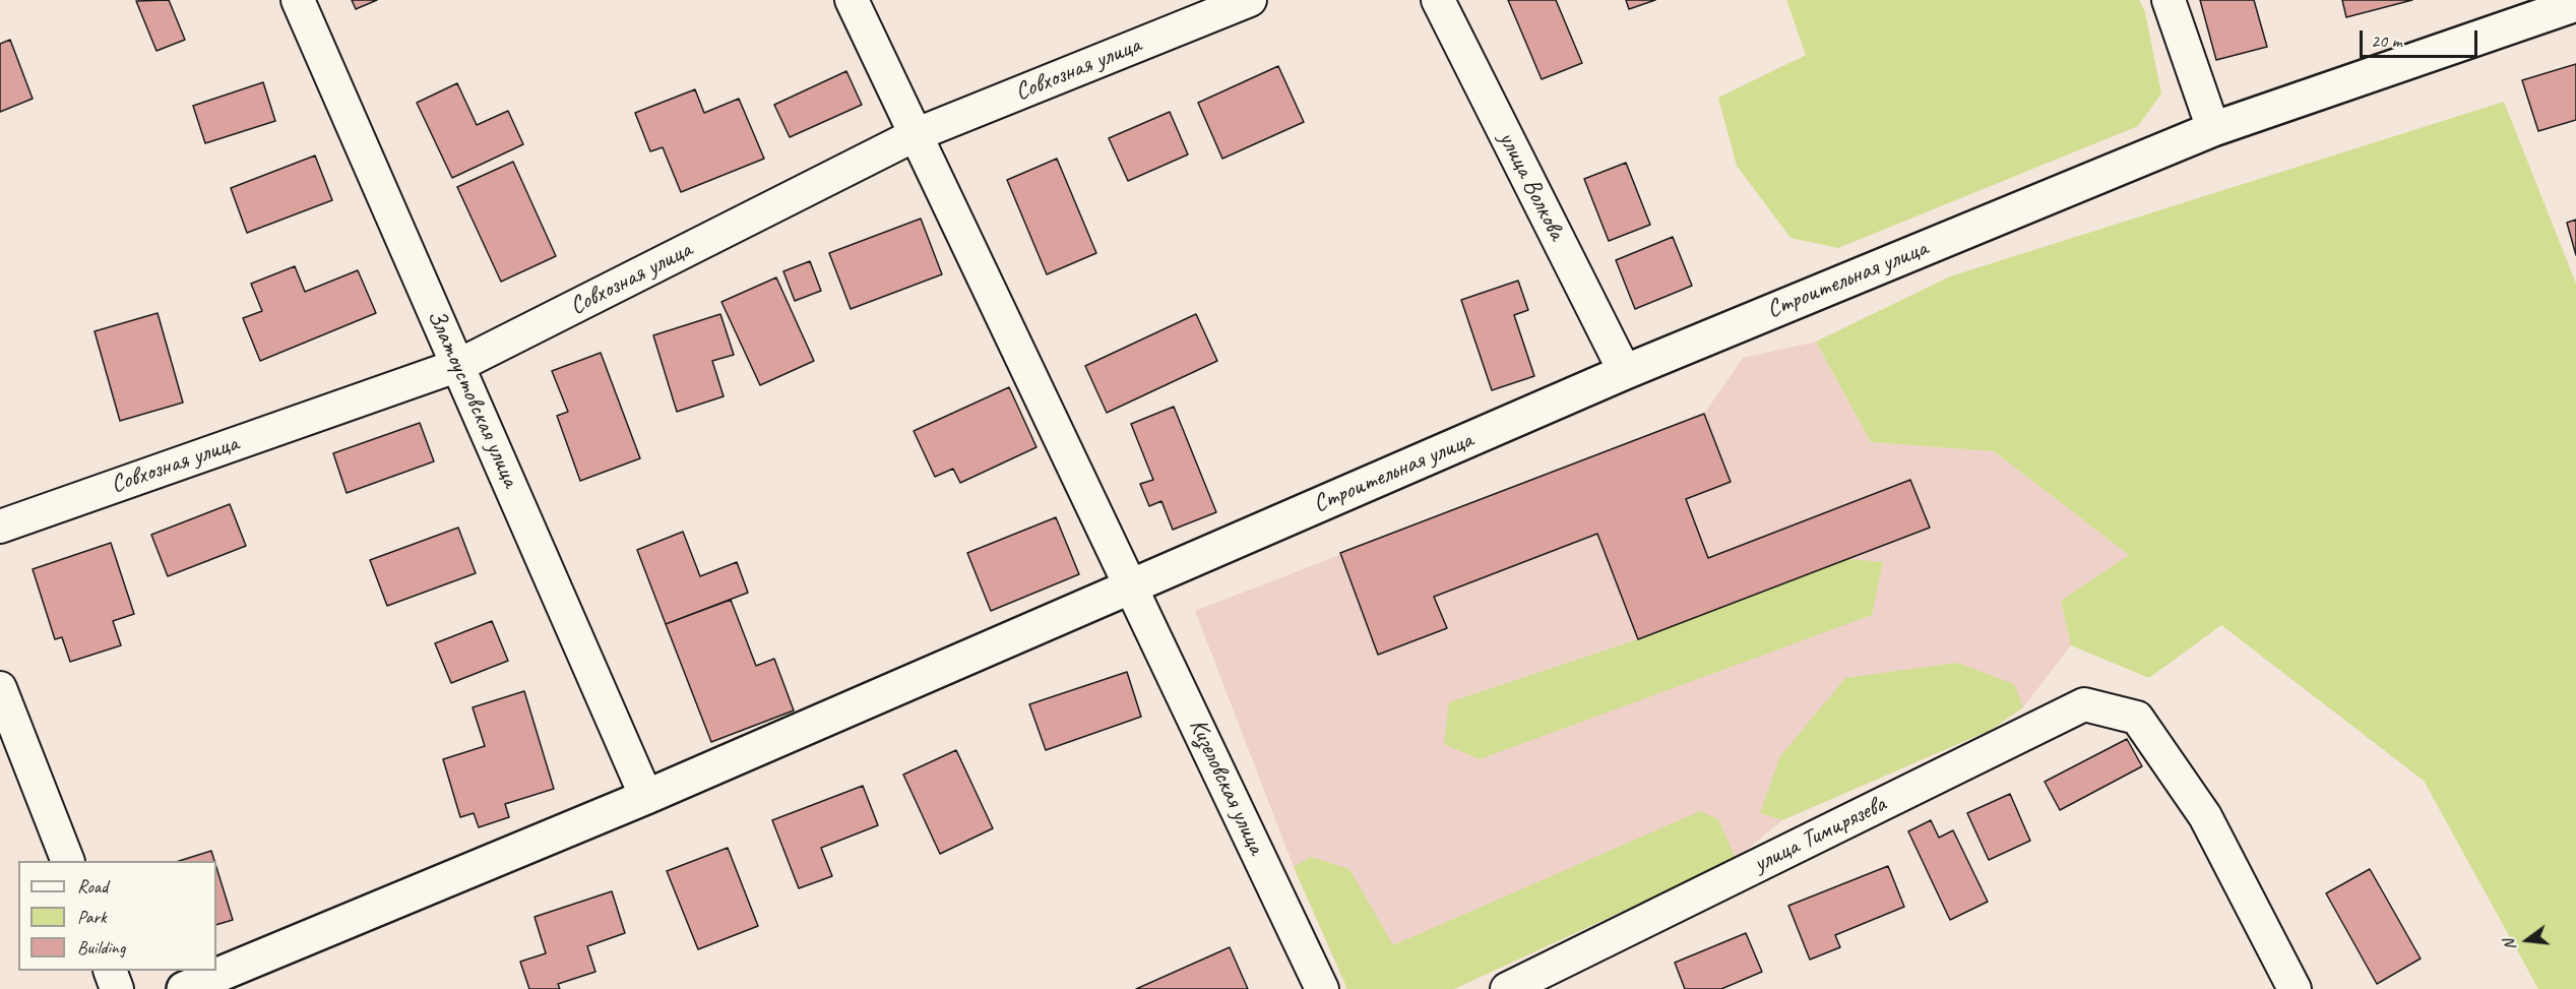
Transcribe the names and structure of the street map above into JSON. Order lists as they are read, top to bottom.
{
  "streets": {
    "street": [
      "Совхозная улица",
      "улица Волкова",
      "Строительная улица",
      "Златоустовская улица",
      "Кизеловская улица",
      "улица Тимирязева"
    ]
  },
  "crossings": [
    ["Совхозная улица", "Златоустовская улица"],
    ["Совхозная улица", "Кизеловская улица"],
    ["улица Волкова", "Строительная улица"],
    ["Строительная улица", "Златоустовская улица"],
    ["Строительная улица", "Кизеловская улица"]
  ],
  "legend": ["Road", "Park", "Building"],
  "scale_bar": "20 m",
  "north": "left"
}
